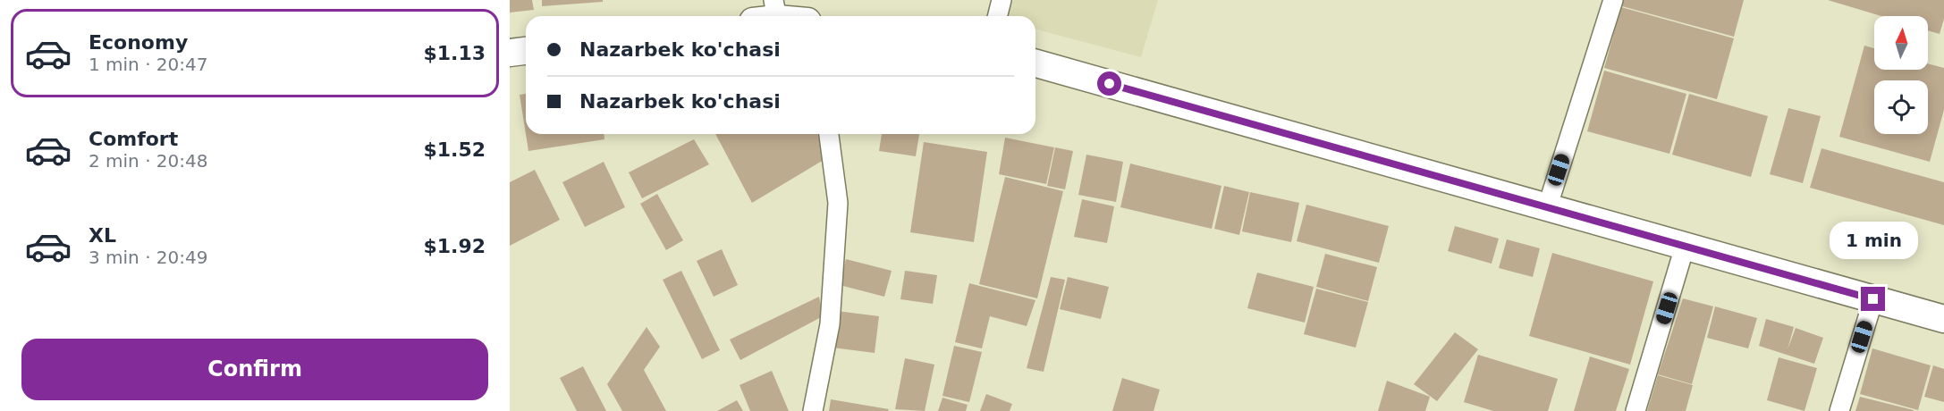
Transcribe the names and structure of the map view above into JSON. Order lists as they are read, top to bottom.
{
  "north": "top",
  "page": {
    "list": [
      {
        "name": "Economy",
        "note": "1 min · 20:47",
        "value": "$1.13"
      },
      {
        "name": "Comfort",
        "note": "2 min · 20:48",
        "value": "$1.52"
      },
      {
        "name": "XL",
        "note": "3 min · 20:49",
        "value": "$1.92"
      }
    ],
    "banner": ["Nazarbek ko'chasi", "Nazarbek ko'chasi"],
    "bubble": "1 min",
    "buttons": "Confirm"
  }
}
